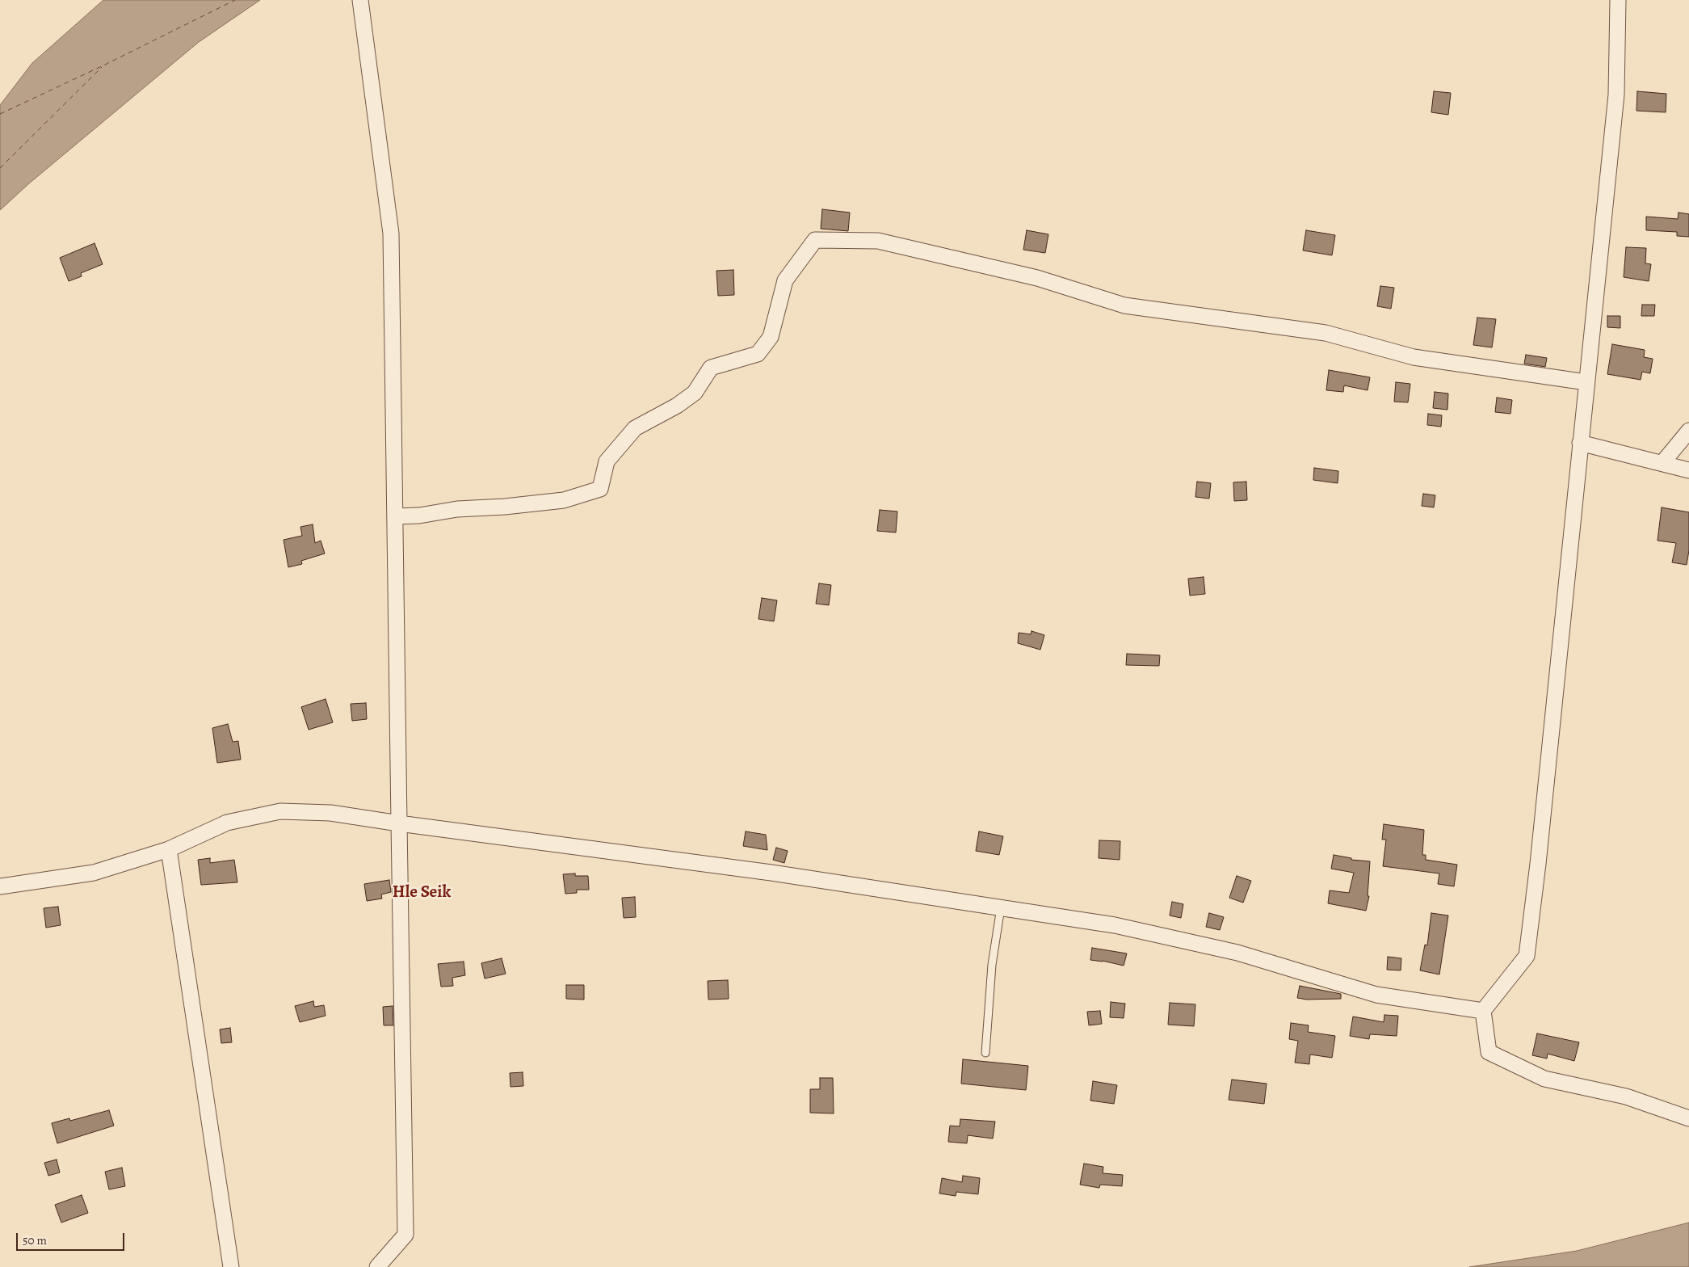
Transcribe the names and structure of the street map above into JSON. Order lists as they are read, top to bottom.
{
  "districts": ["Hle Seik"],
  "scale_bar": "50 m"
}
